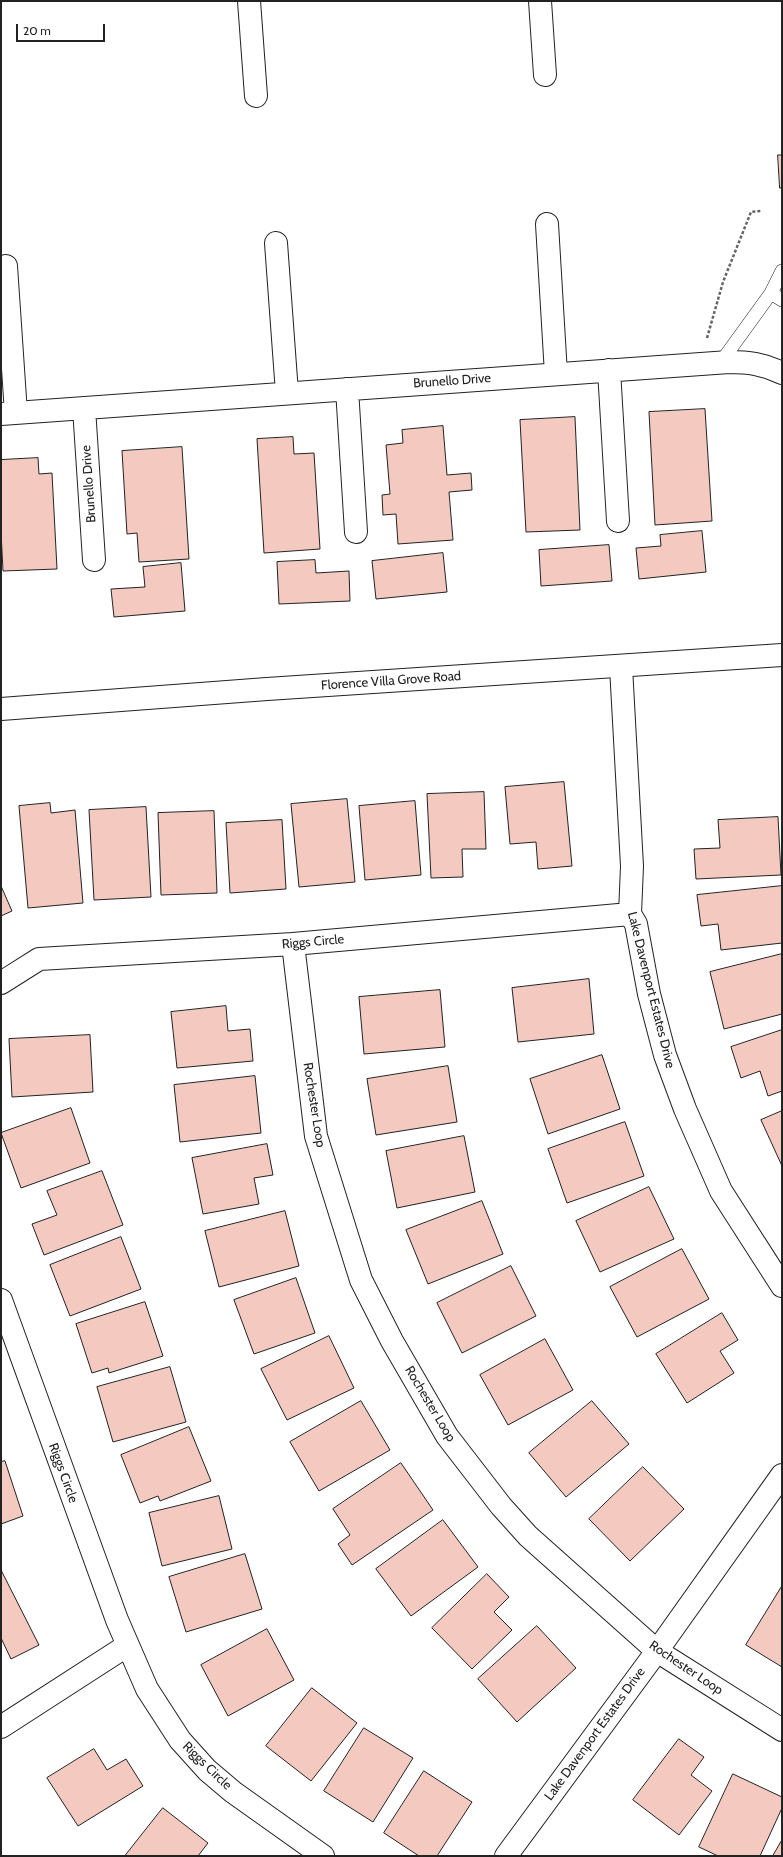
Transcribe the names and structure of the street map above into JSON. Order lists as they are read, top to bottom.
{
  "streets": {
    "street": [
      "Brunello Drive",
      "Florence Villa Grove Road",
      "Riggs Circle",
      "Lake Davenport Estates Drive",
      "Rochester Loop"
    ]
  },
  "crossings": [
    ["Florence Villa Grove Road", "Lake Davenport Estates Drive"],
    ["Riggs Circle", "Lake Davenport Estates Drive"],
    ["Riggs Circle", "Rochester Loop"],
    ["Lake Davenport Estates Drive", "Rochester Loop"]
  ],
  "scale_bar": "20 m"
}
